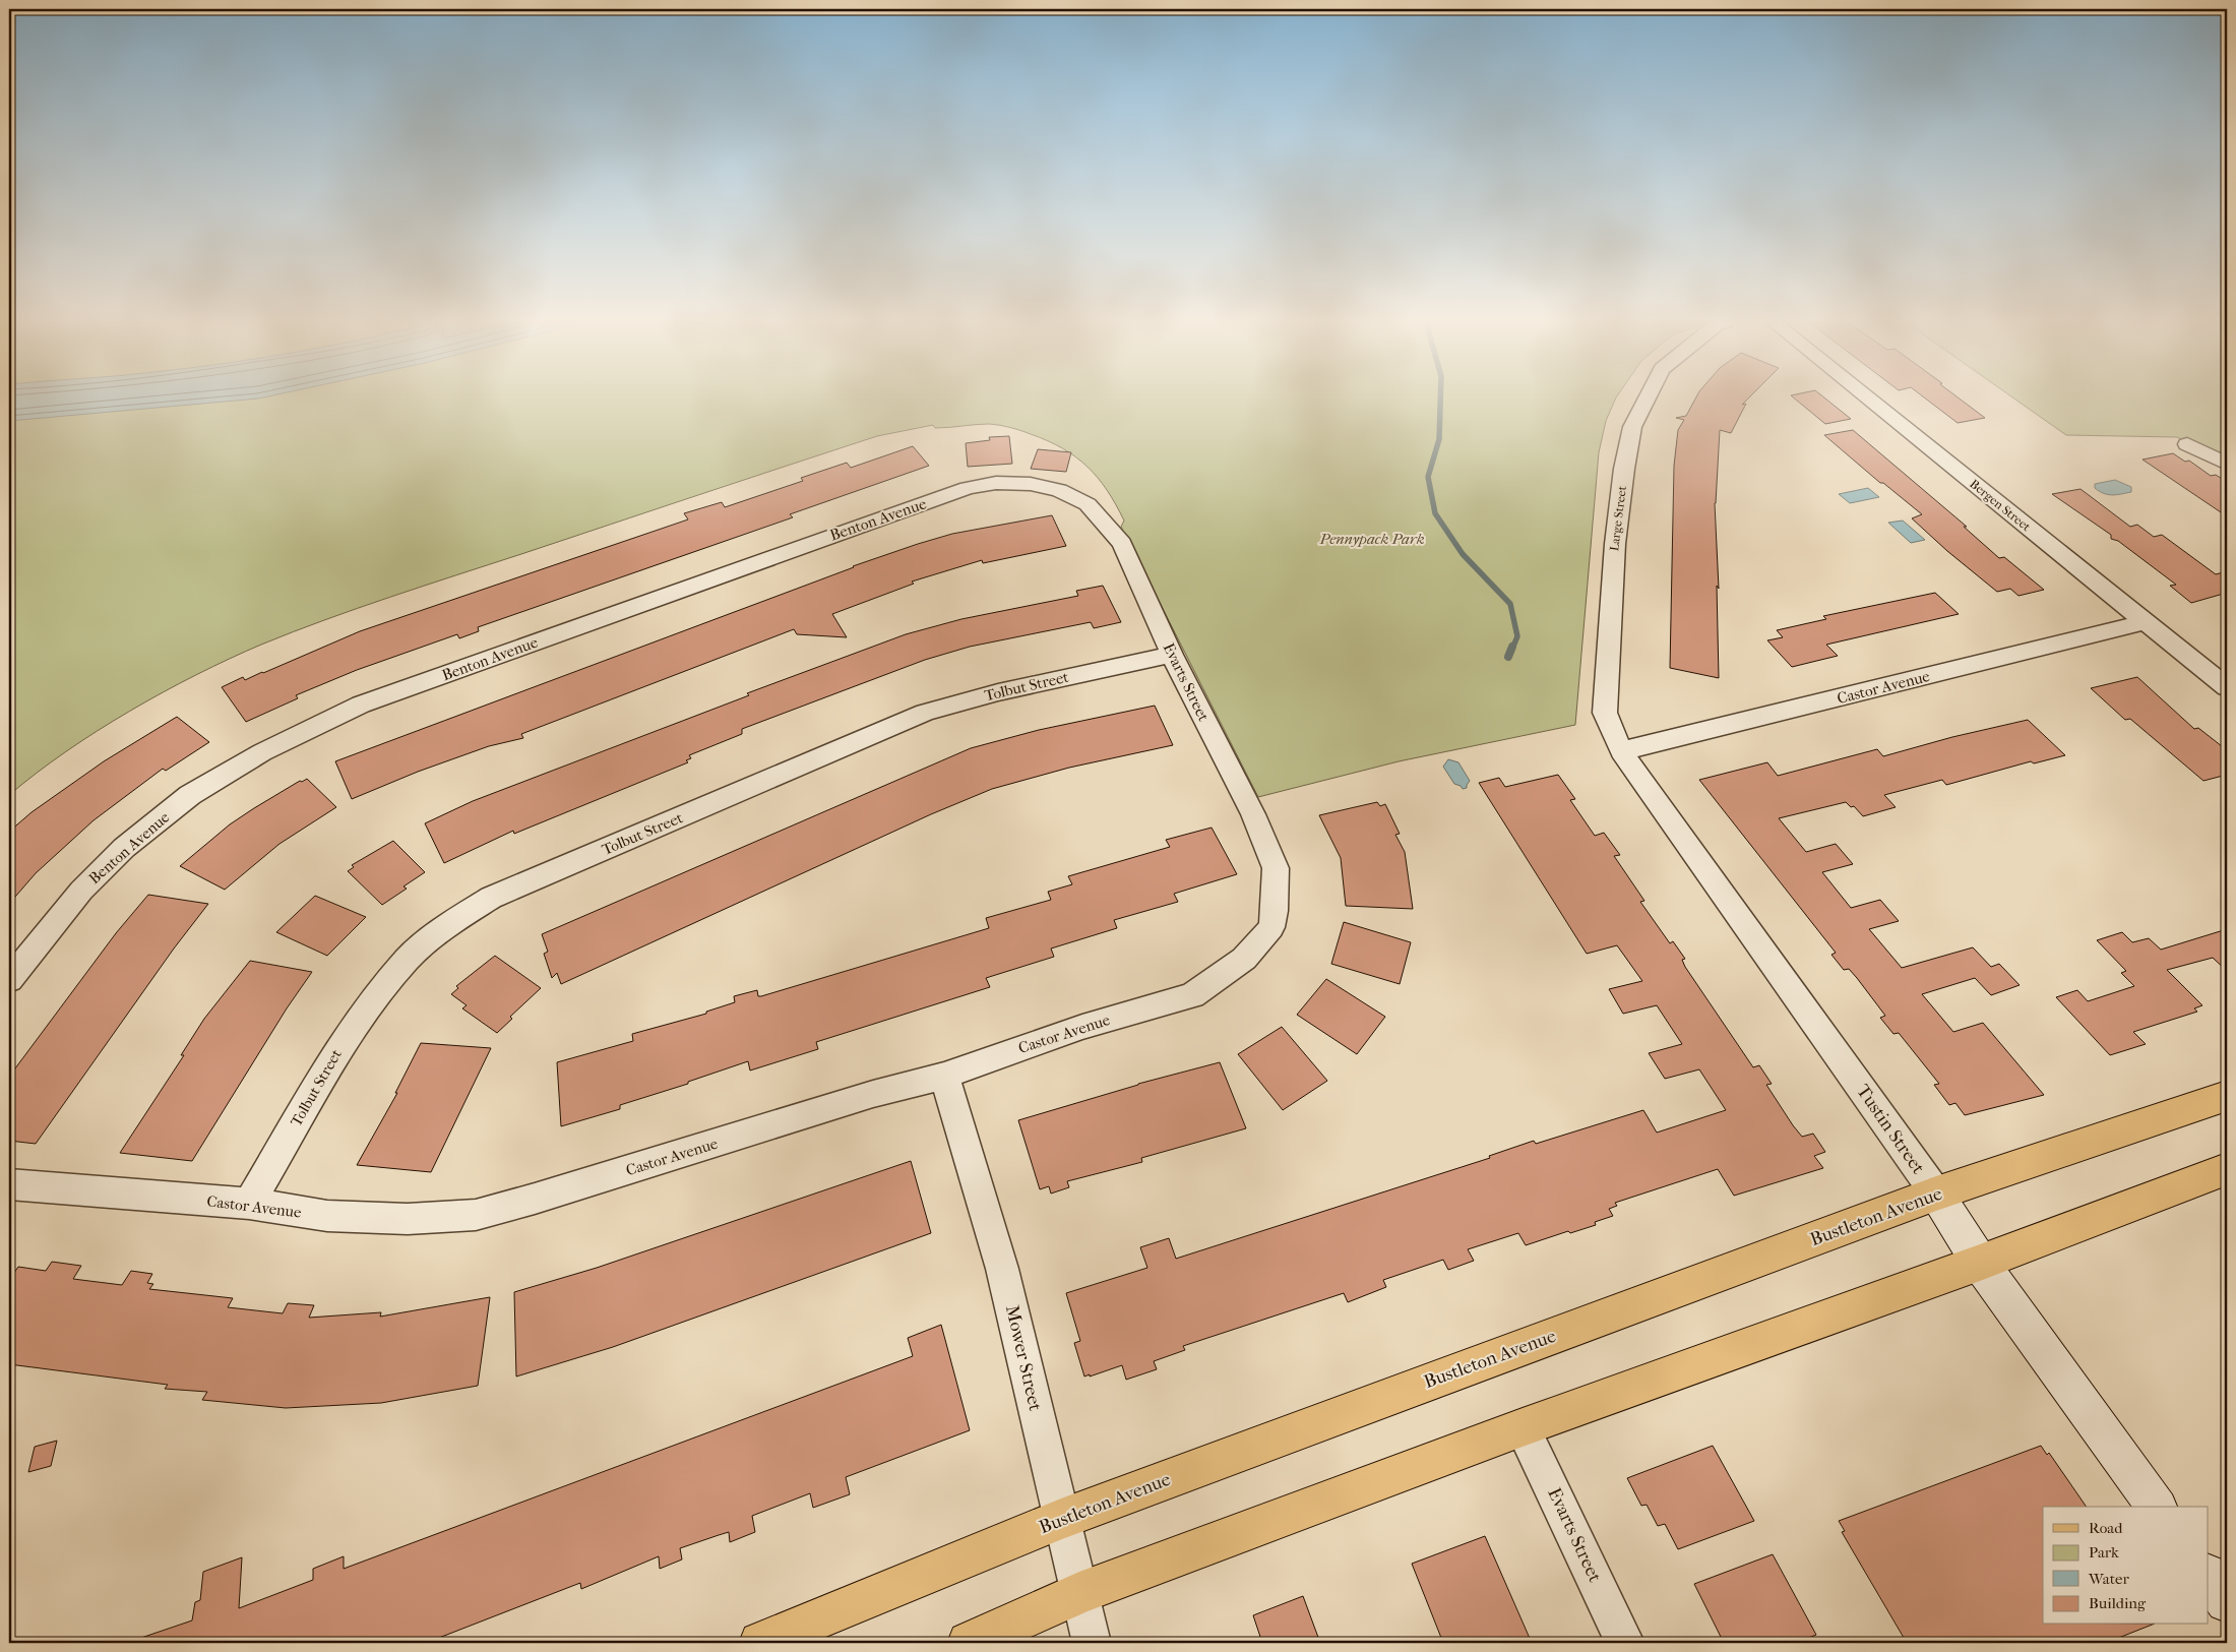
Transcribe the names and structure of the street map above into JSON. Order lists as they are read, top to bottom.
{
  "streets": {
    "main road": ["Bustleton Avenue"],
    "street": [
      "Bergen Street",
      "Large Street",
      "Benton Avenue",
      "Evarts Street",
      "Tolbut Street",
      "Castor Avenue",
      "Tustin Street",
      "Mower Street"
    ]
  },
  "crossings": [
    ["Bergen Street", "Castor Avenue"],
    ["Large Street", "Castor Avenue"],
    ["Large Street", "Tustin Street"],
    ["Benton Avenue", "Evarts Street"],
    ["Evarts Street", "Tolbut Street"],
    ["Evarts Street", "Castor Avenue"],
    ["Tolbut Street", "Castor Avenue"],
    ["Castor Avenue", "Tustin Street"],
    ["Castor Avenue", "Mower Street"],
    ["Tustin Street", "Bustleton Avenue"],
    ["Bustleton Avenue", "Mower Street"]
  ],
  "parks": ["Pennypack Park"],
  "legend": [
    "Road",
    "Park",
    "Water",
    "Building"
  ]
}
